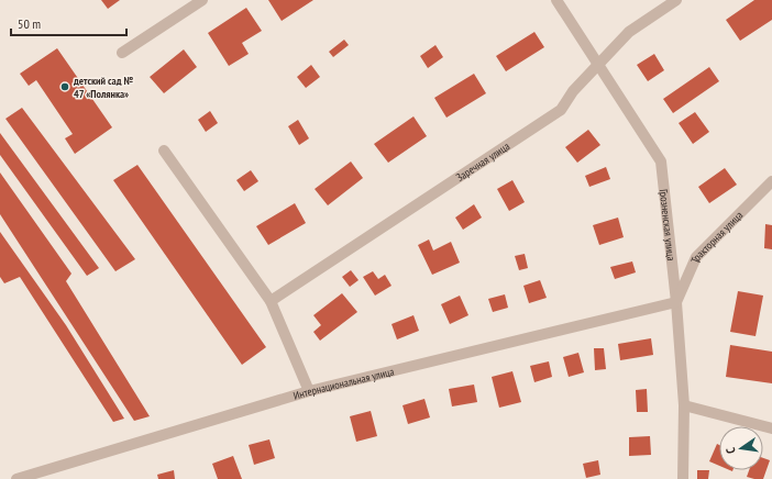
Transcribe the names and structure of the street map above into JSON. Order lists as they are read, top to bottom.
{
  "streets": {
    "street": [
      "Заречная улица",
      "Грозненская улица",
      "Тракторная улица",
      "Интернациональная улица"
    ]
  },
  "crossings": [
    ["Заречная улица", "Грозненская улица"],
    ["Грозненская улица", "Тракторная улица"],
    ["Грозненская улица", "Интернациональная улица"],
    ["Тракторная улица", "Интернациональная улица"]
  ],
  "places": ["детский сад № 47 «Полянка»"],
  "scale_bar": "50 m",
  "north": "left"
}
